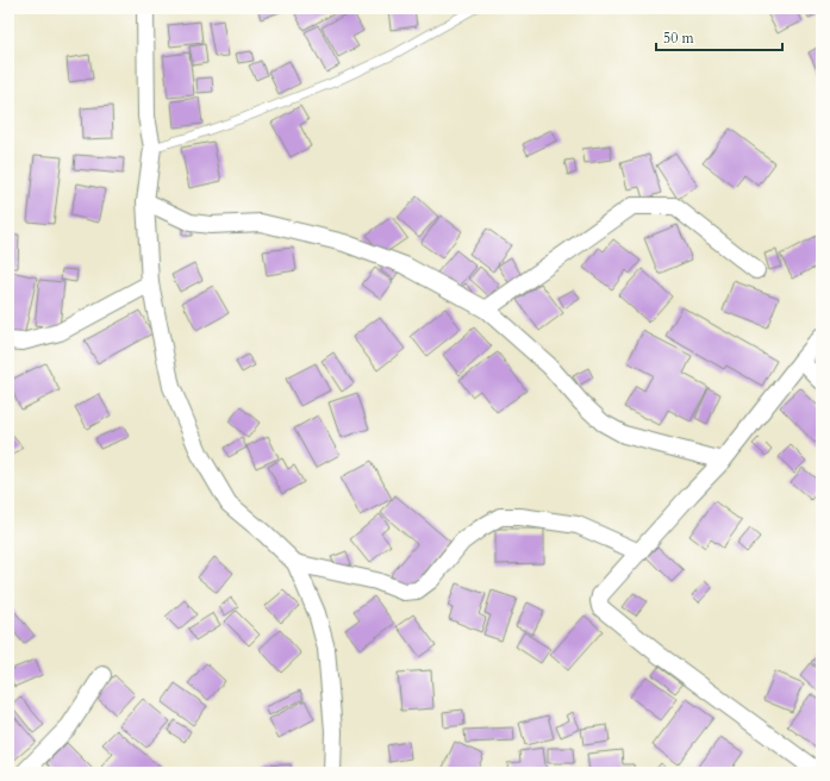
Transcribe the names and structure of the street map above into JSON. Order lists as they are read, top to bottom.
{
  "scale_bar": "50 m"
}
